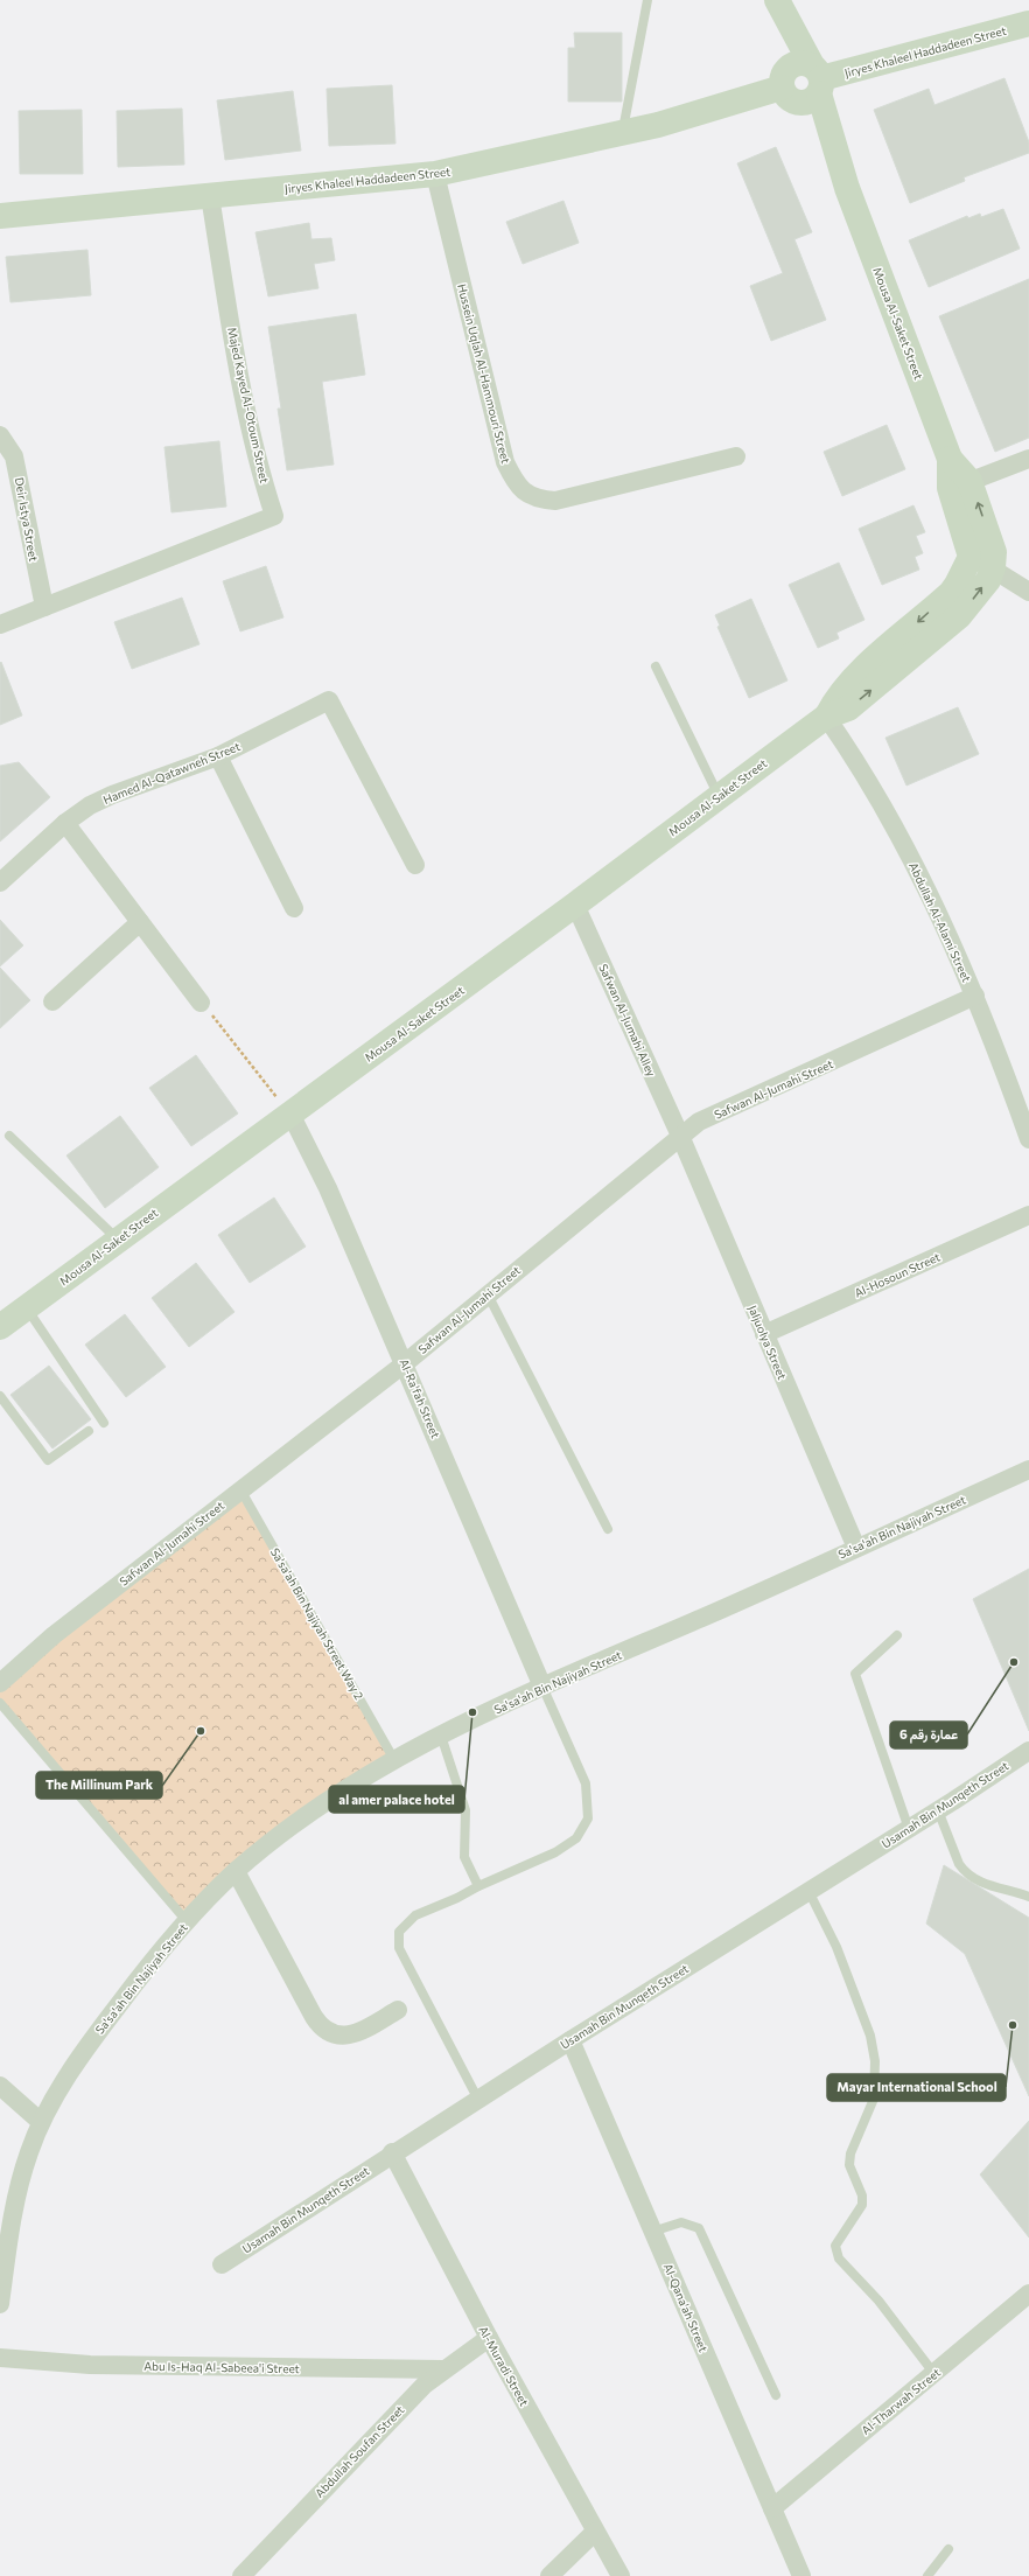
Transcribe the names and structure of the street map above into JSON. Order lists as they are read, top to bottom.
{
  "streets": {
    "street": [
      "Jiryes Khaleel Haddadeen Street",
      "Mousa Al-Saket Street",
      "Hussein Uqlah Al-Hammouri Street",
      "Majed Kayed Al-Otoum Street",
      "Deir Istya Street",
      "Hamed Al-Qatawneh Street",
      "Abdullah Al-Alami Street",
      "Safwan Al-Jumahi Alley",
      "Safwan Al-Jumahi Street",
      "Al-Hosoun Street",
      "Jaljuolya Street",
      "Al-Ra'fah Street",
      "Sa'sa'ah Bin Najiyah Street",
      "Usamah Bin Munqeth Street",
      "Al-Qana'ah Street",
      "Al-Muradi Street",
      "Abu Is-Haq Al-Sabeea'i Street",
      "Al-Tharwah Street",
      "Abdullah Soufan Street"
    ],
    "lane": ["Sa'sa'ah Bin Najiyah Street Way 2"]
  },
  "crossings": [
    ["Jiryes Khaleel Haddadeen Street", "Mousa Al-Saket Street"],
    ["Jiryes Khaleel Haddadeen Street", "Hussein Uqlah Al-Hammouri Street"],
    ["Jiryes Khaleel Haddadeen Street", "Majed Kayed Al-Otoum Street"],
    ["Mousa Al-Saket Street", "Abdullah Al-Alami Street"],
    ["Mousa Al-Saket Street", "Safwan Al-Jumahi Alley"],
    ["Mousa Al-Saket Street", "Al-Ra'fah Street"],
    ["Majed Kayed Al-Otoum Street", "Deir Istya Street"],
    ["Abdullah Al-Alami Street", "Safwan Al-Jumahi Street"],
    ["Safwan Al-Jumahi Alley", "Safwan Al-Jumahi Street"],
    ["Safwan Al-Jumahi Alley", "Jaljuolya Street"],
    ["Safwan Al-Jumahi Street", "Jaljuolya Street"],
    ["Safwan Al-Jumahi Street", "Al-Ra'fah Street"],
    ["Safwan Al-Jumahi Street", "Sa'sa'ah Bin Najiyah Street Way 2"],
    ["Al-Hosoun Street", "Jaljuolya Street"],
    ["Jaljuolya Street", "Sa'sa'ah Bin Najiyah Street"],
    ["Al-Ra'fah Street", "Sa'sa'ah Bin Najiyah Street"],
    ["Sa'sa'ah Bin Najiyah Street", "Sa'sa'ah Bin Najiyah Street Way 2"],
    ["Usamah Bin Munqeth Street", "Al-Qana'ah Street"],
    ["Usamah Bin Munqeth Street", "Al-Muradi Street"],
    ["Al-Qana'ah Street", "Al-Tharwah Street"],
    ["Al-Muradi Street", "Abdullah Soufan Street"],
    ["Abu Is-Haq Al-Sabeea'i Street", "Abdullah Soufan Street"]
  ],
  "places": [
    "عمارة رقم 6",
    "al amer palace hotel",
    "The Millinum Park",
    "Mayar International School"
  ]
}
